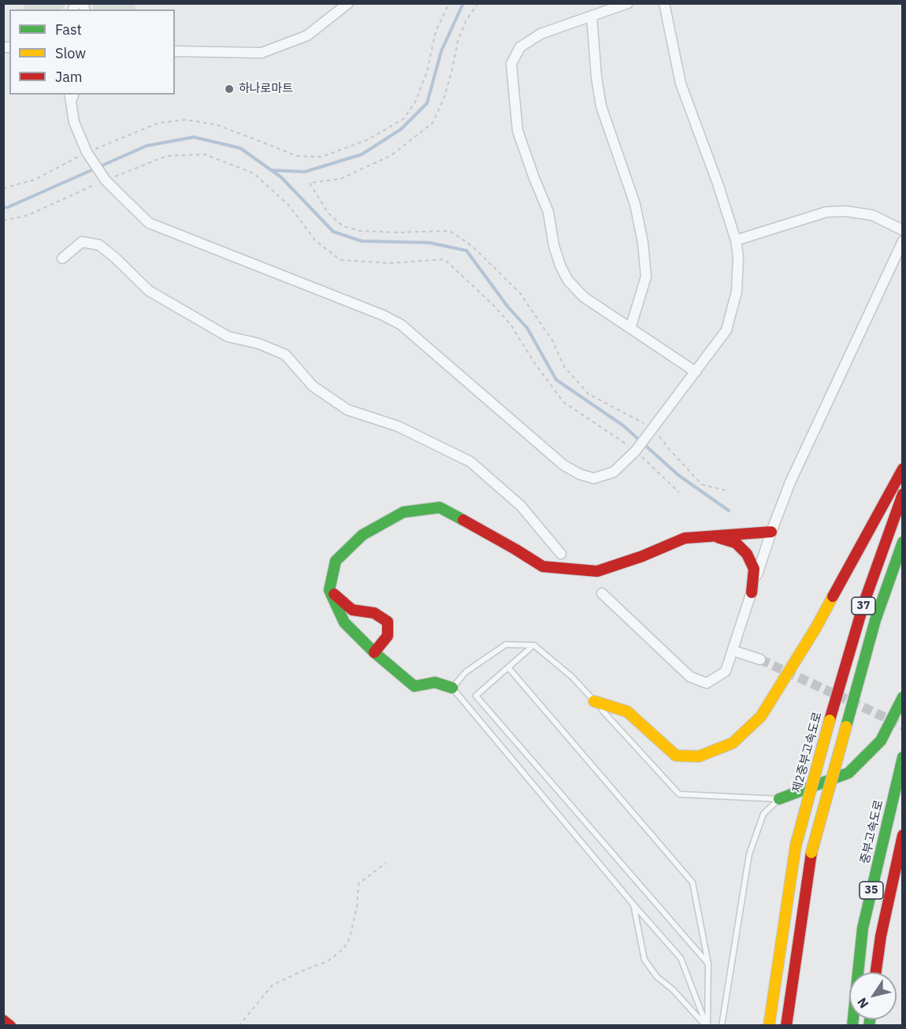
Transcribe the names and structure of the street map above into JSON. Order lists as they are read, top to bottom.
{
  "streets": {
    "main road": [
      "37",
      "제2중부고속도로",
      "중부고속도로",
      "35"
    ]
  },
  "places": ["하나로마트"],
  "legend": ["Fast", "Slow", "Jam"],
  "north": "bottom left"
}
